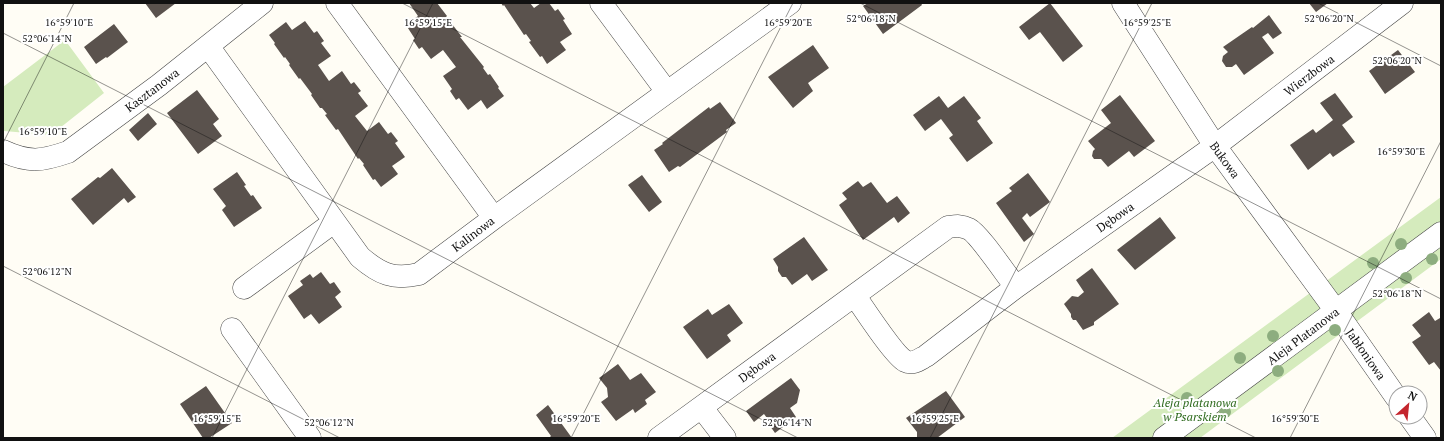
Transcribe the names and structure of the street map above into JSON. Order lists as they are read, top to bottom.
{
  "streets": {
    "street": [
      "Wierzbowa",
      "Kasztanowa",
      "Bukowa",
      "Dębowa",
      "Kalinowa",
      "Aleja Platanowa",
      "Jabłoniowa"
    ]
  },
  "crossings": [
    ["Wierzbowa", "Bukowa"],
    ["Wierzbowa", "Dębowa"],
    ["Kasztanowa", "Kalinowa"],
    ["Bukowa", "Dębowa"],
    ["Bukowa", "Aleja Platanowa"],
    ["Bukowa", "Jabłoniowa"],
    ["Aleja Platanowa", "Jabłoniowa"]
  ],
  "parks": ["Aleja platanowa w Psarskiem"],
  "north": "top right",
  "coordinates": [
    "52°06'18\"N",
    "52°06'20\"N",
    "16°59'10\"E",
    "16°59'15\"E",
    "16°59'20\"E",
    "16°59'25\"E",
    "52°06'14\"N",
    "16°59'30\"E",
    "52°06'12\"N"
  ]
}
